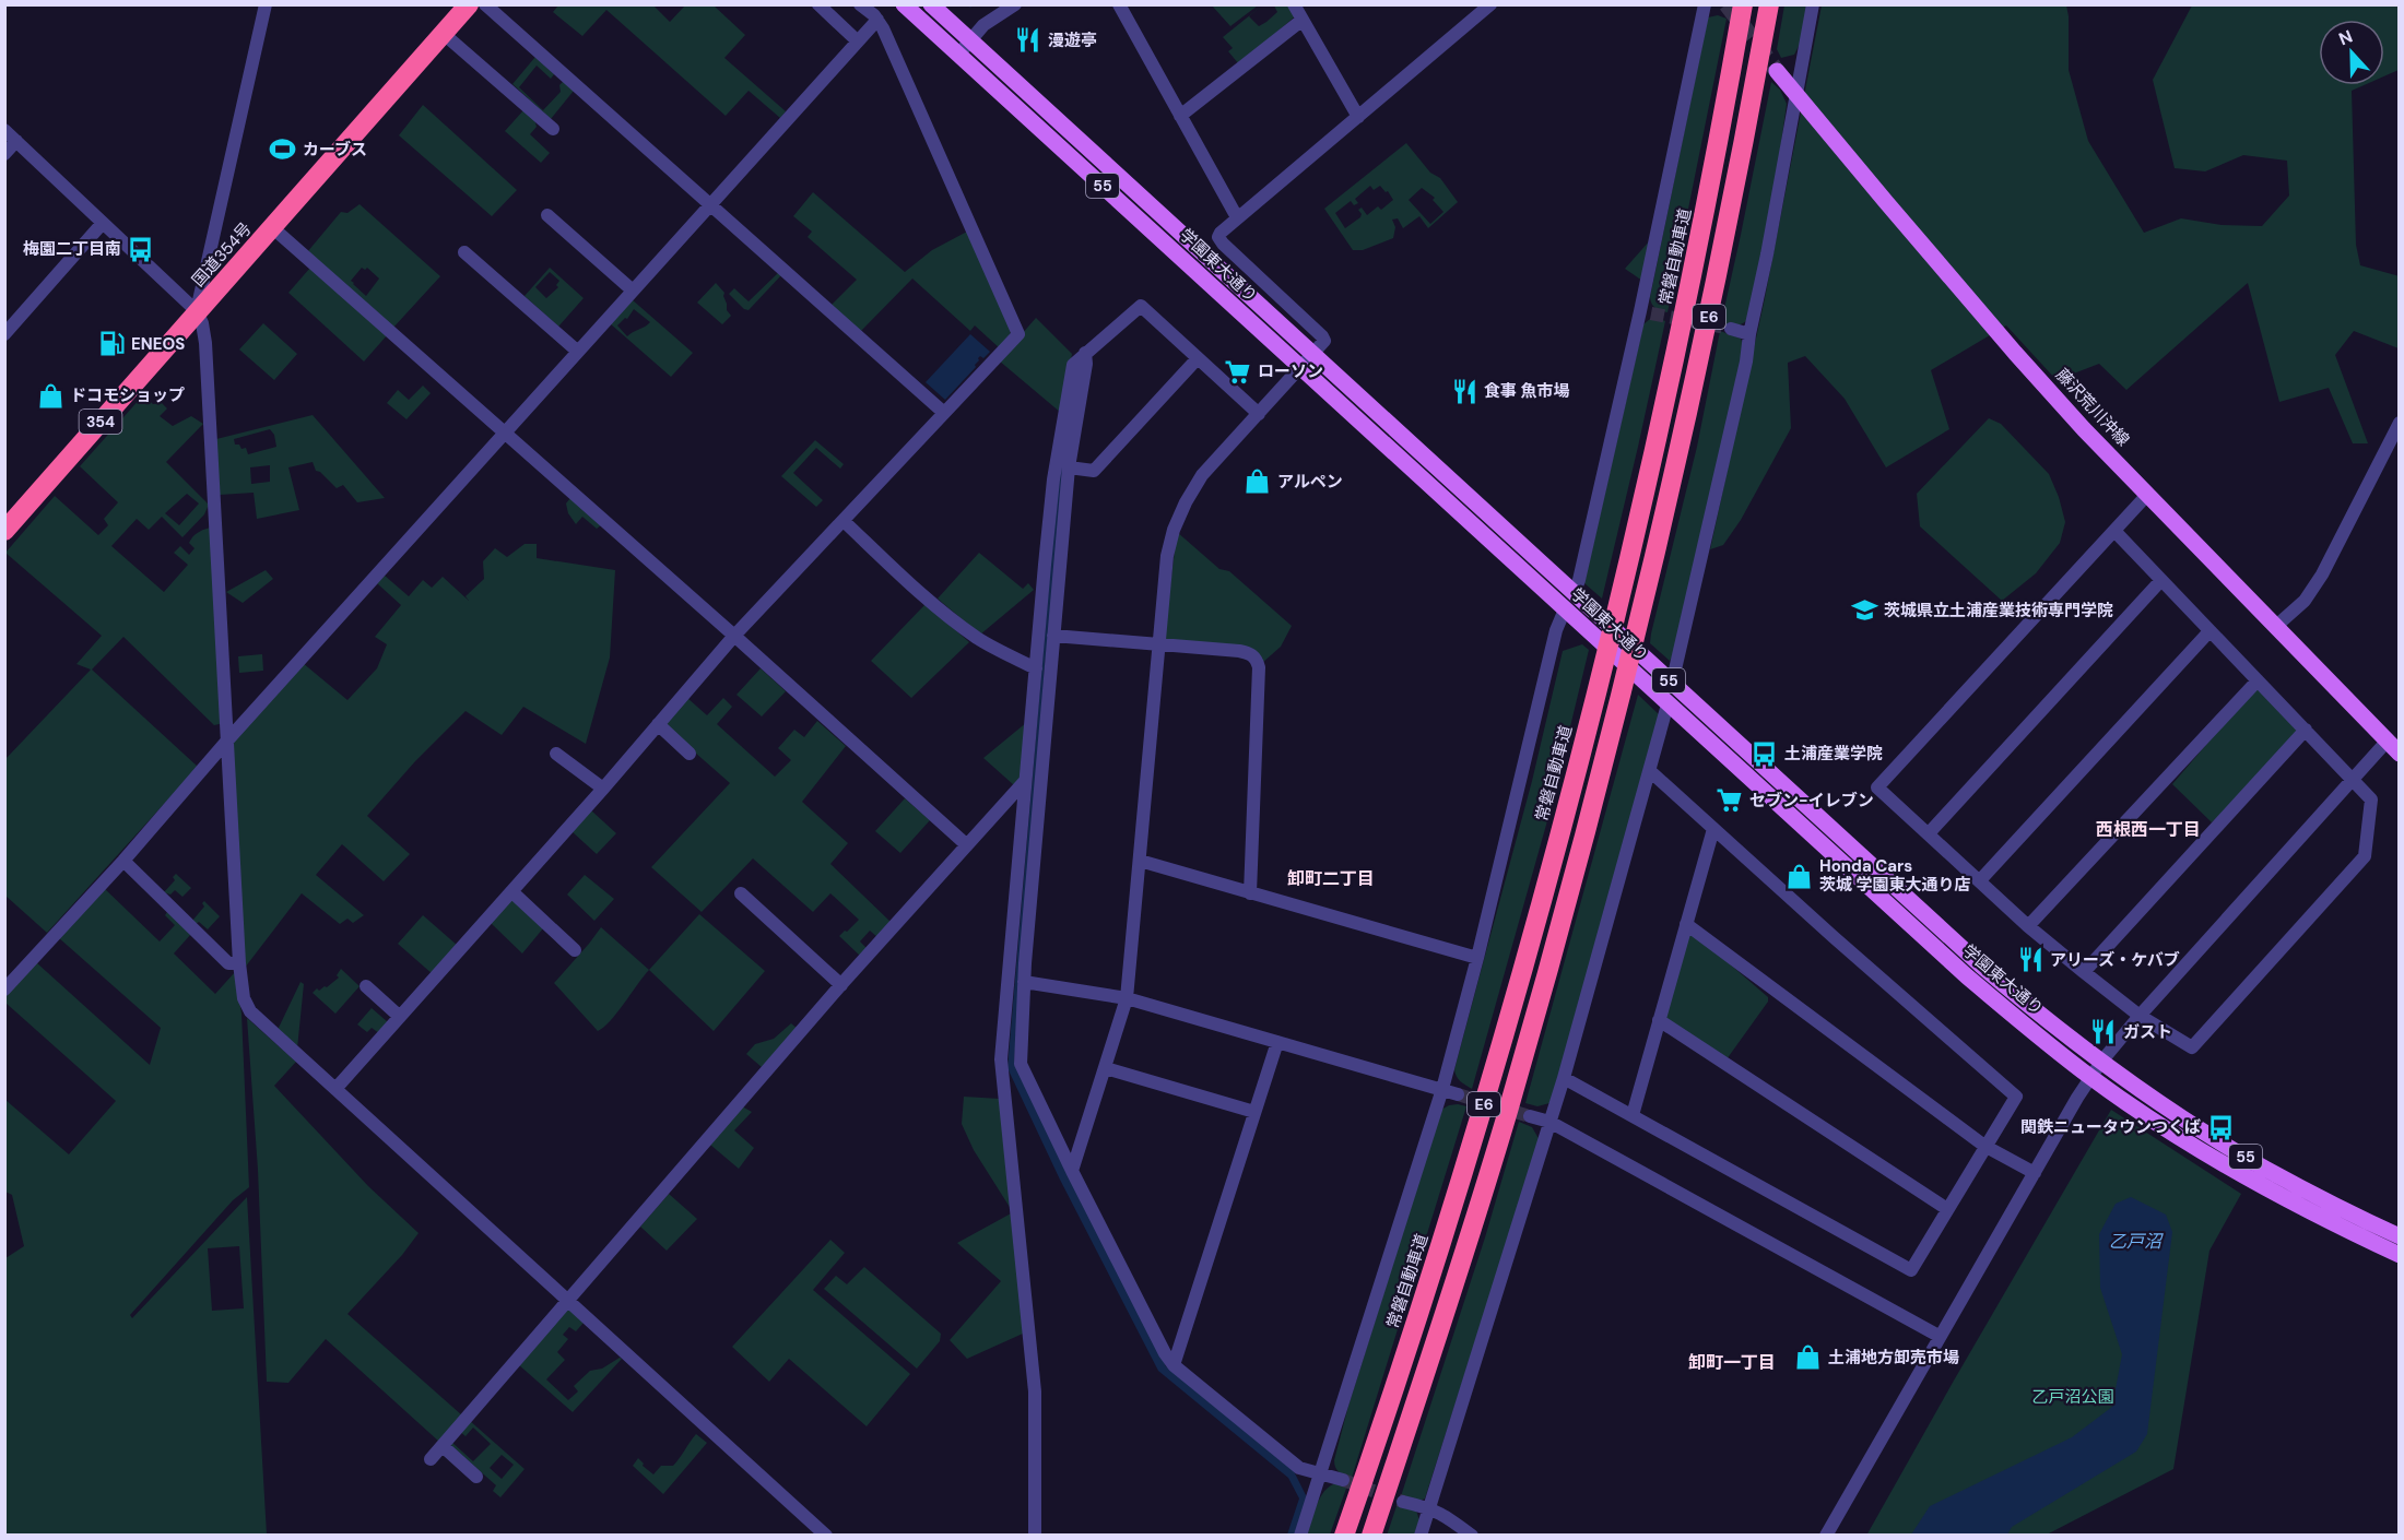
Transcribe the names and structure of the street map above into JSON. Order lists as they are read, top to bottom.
{
  "streets": {
    "highway": [
      "国道354号",
      "常磐自動車道",
      "E6",
      "354"
    ],
    "main road": ["55", "学園東大通り", "藤沢荒川沖線"]
  },
  "districts": ["西根西一丁目", "卸町二丁目", "卸町一丁目"],
  "water": ["乙戸沼"],
  "parks": ["乙戸沼公園"],
  "places": {
    "restaurant": [
      "漫遊亭",
      "食事 魚市場",
      "アリーズ・ケバブ",
      "ガスト"
    ],
    "sports": ["カーブス"],
    "bus stop": ["梅園二丁目南", "土浦産業学院", "関鉄ニュータウンつくば"],
    "fuel station": ["ENEOS"],
    "supermarket": ["ローソン", "セブン-イレブン"],
    "shop": [
      "ドコモショップ",
      "アルペン",
      "Honda Cars 茨城 学園東大通り店",
      "土浦地方卸売市場"
    ],
    "school or university": ["茨城県立土浦産業技術専門学院"]
  },
  "north": "top"
}
